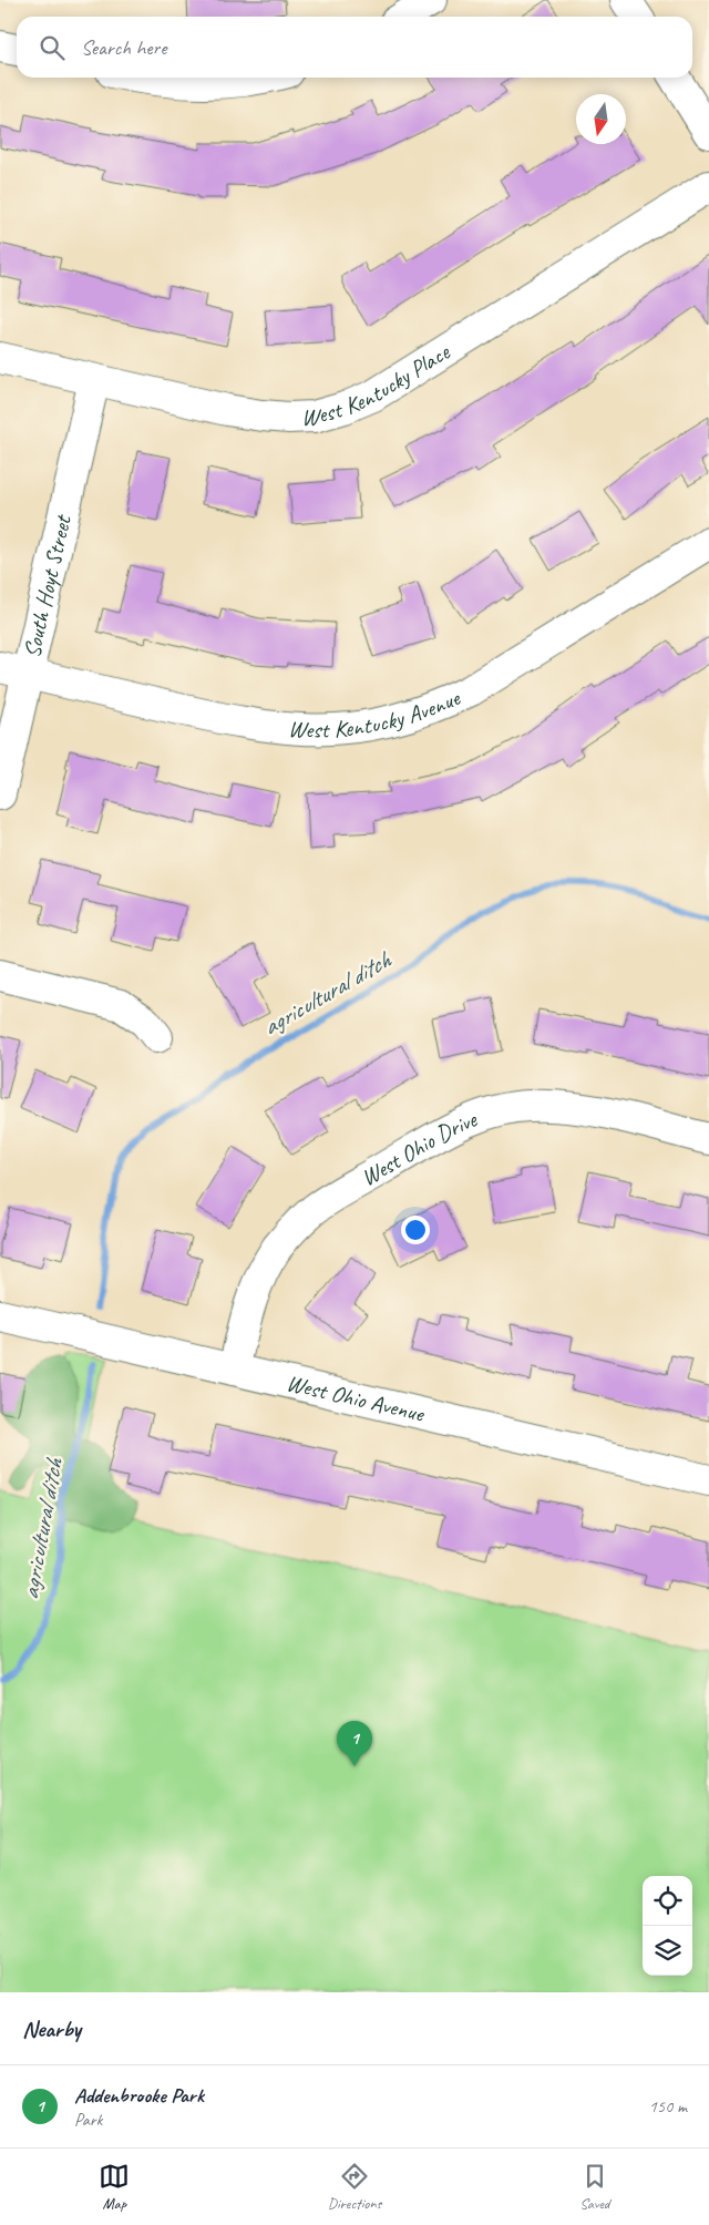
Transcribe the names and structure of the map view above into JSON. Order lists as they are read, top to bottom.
{
  "streets": {
    "street": [
      "West Kentucky Place",
      "South Hoyt Street",
      "West Kentucky Avenue",
      "West Ohio Drive",
      "West Ohio Avenue"
    ]
  },
  "crossings": [
    ["West Kentucky Place", "South Hoyt Street"],
    ["South Hoyt Street", "West Kentucky Avenue"],
    ["West Ohio Drive", "West Ohio Avenue"]
  ],
  "water": ["agricultural ditch"],
  "north": "bottom",
  "page": {
    "search": "Search here",
    "pins": "1",
    "heading": "Nearby",
    "list": [
      {
        "mark": "1",
        "name": "Addenbrooke Park",
        "note": "Park",
        "value": "150 m"
      }
    ],
    "nav": ["Map", "Directions", "Saved"]
  }
}
